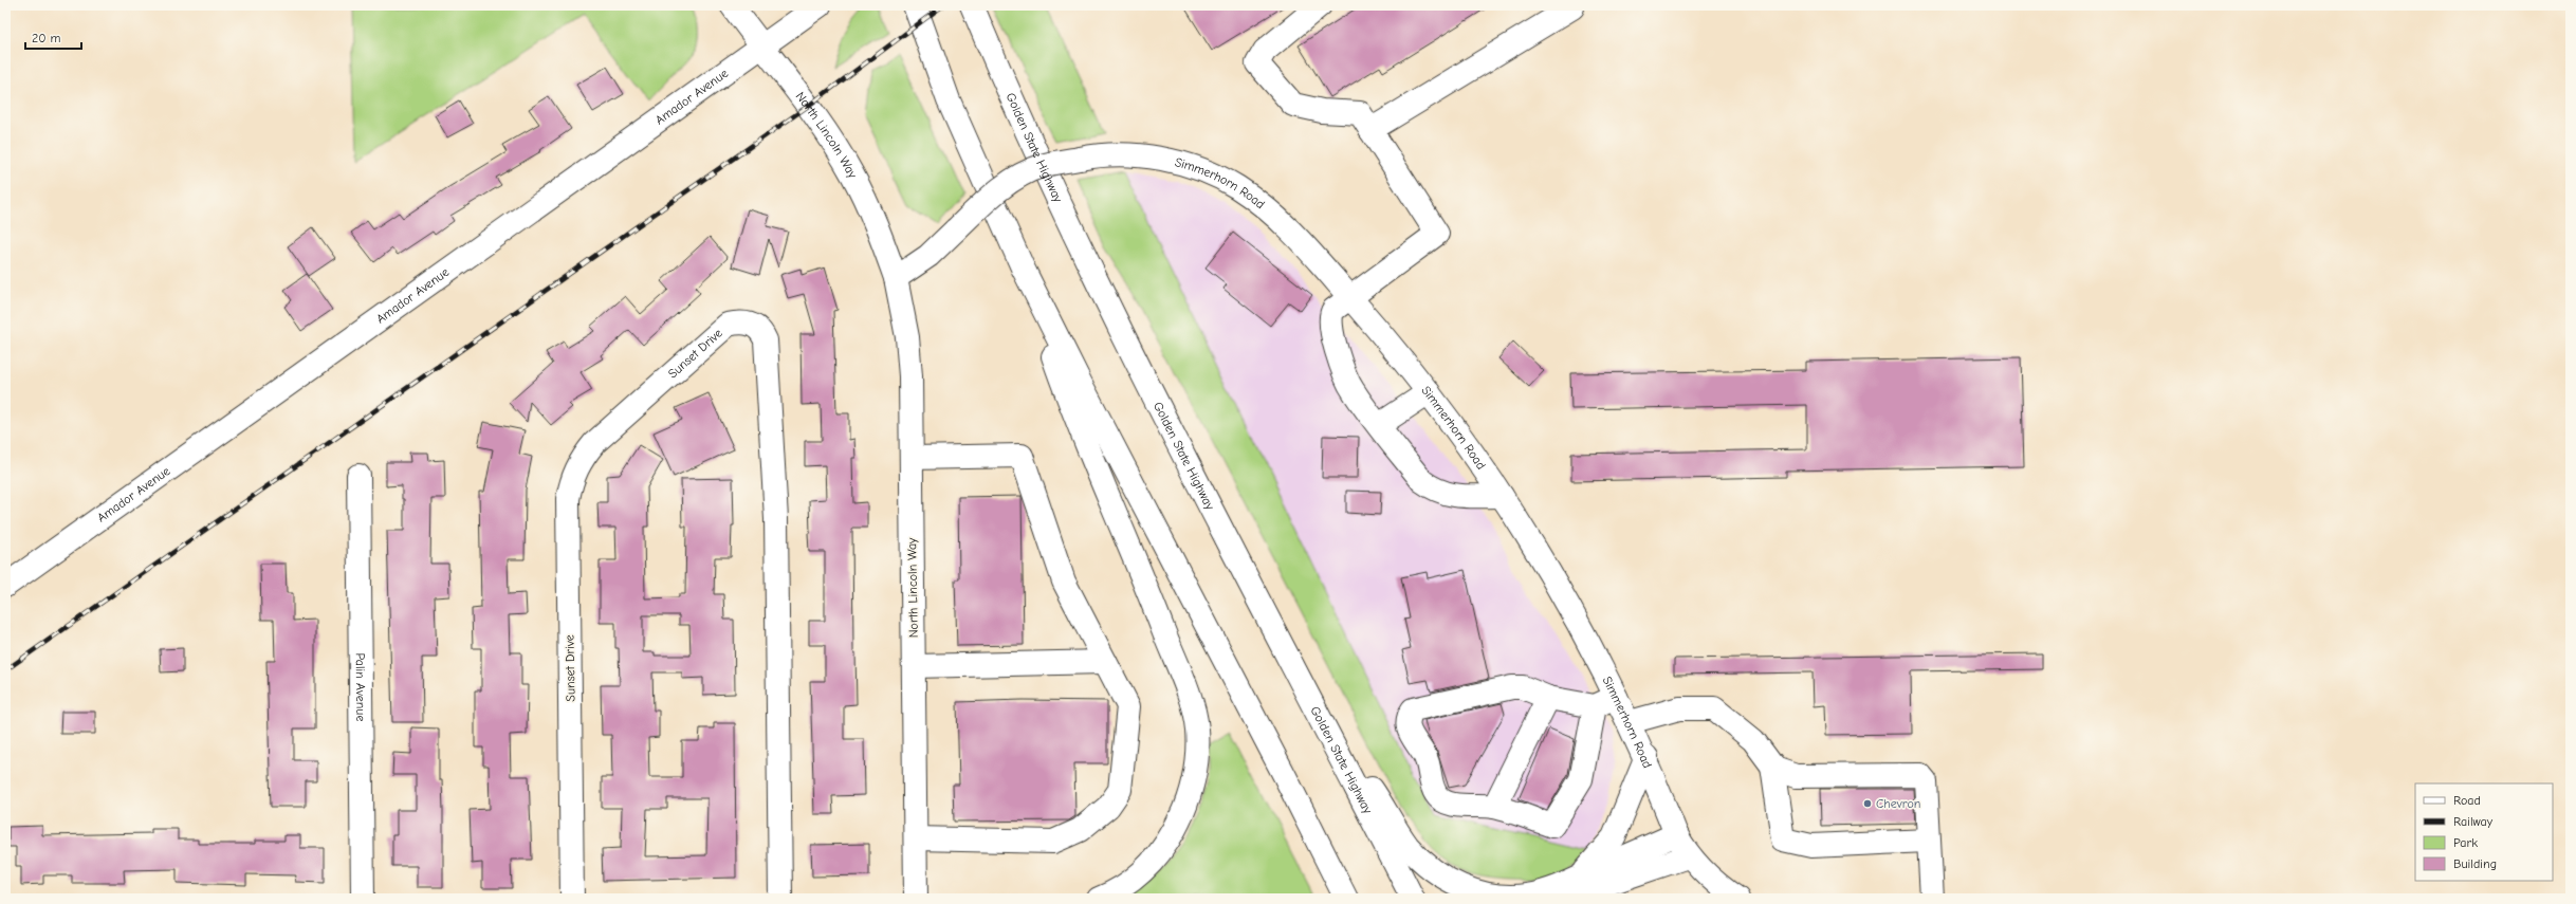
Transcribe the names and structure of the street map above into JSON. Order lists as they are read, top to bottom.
{
  "streets": {
    "main road": [
      "Amador Avenue",
      "North Lincoln Way",
      "Golden State Highway",
      "Simmerhorn Road",
      "Sunset Drive",
      "Palin Avenue"
    ]
  },
  "crossings": [
    ["Amador Avenue", "North Lincoln Way"],
    ["North Lincoln Way", "Simmerhorn Road"]
  ],
  "places": ["Chevron"],
  "legend": [
    "Road",
    "Railway",
    "Park",
    "Building"
  ],
  "scale_bar": "20 m"
}
